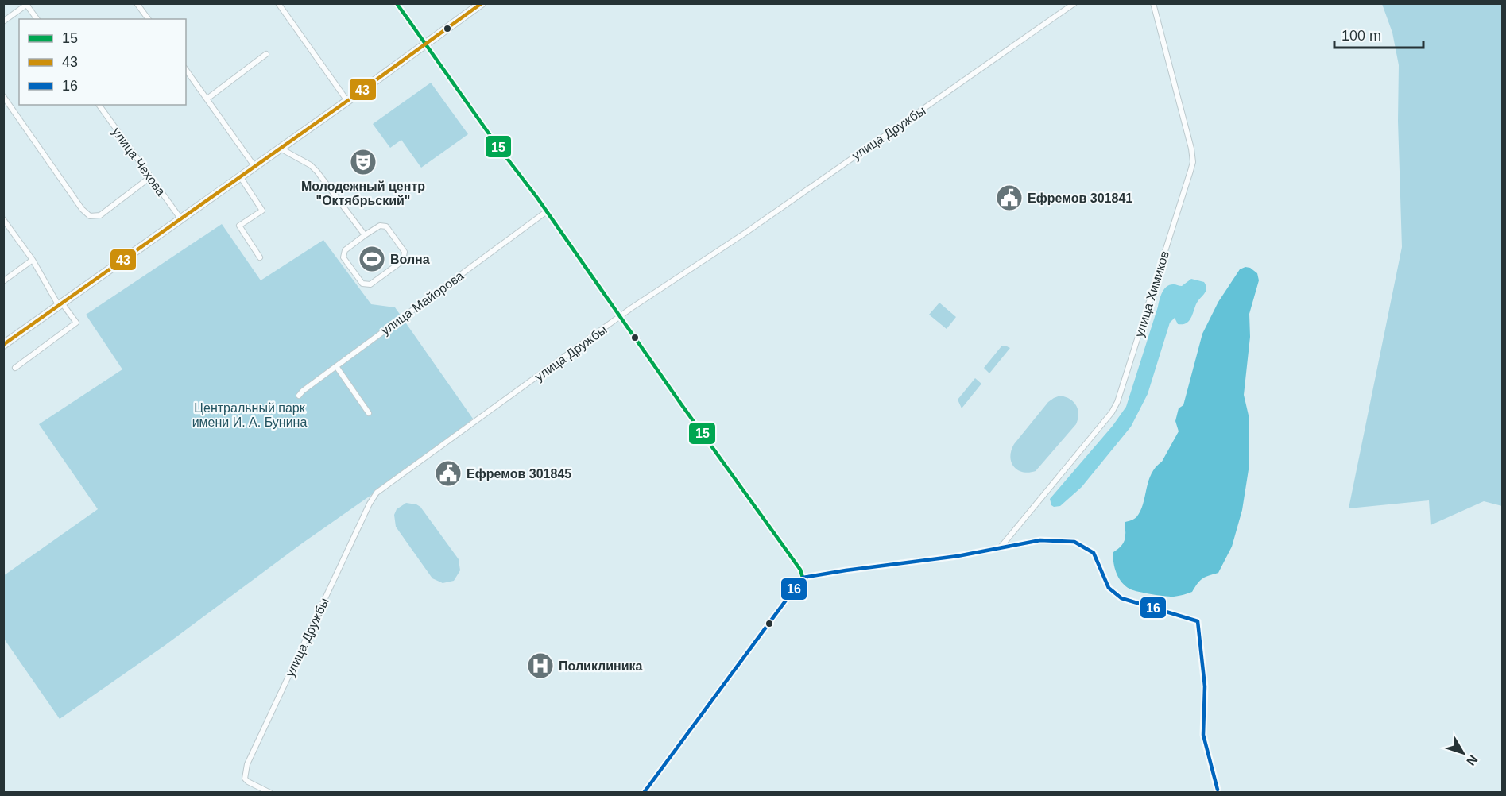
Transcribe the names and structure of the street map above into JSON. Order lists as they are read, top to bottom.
{
  "streets": {
    "street": [
      "улица Дружбы",
      "улица Чехова",
      "улица Химиков",
      "улица Майорова"
    ]
  },
  "parks": ["Центральный парк имени И. А. Бунина"],
  "places": {
    "theatre": ["Молодежный центр \"Октябрьский\""],
    "public building": ["Ефремов 301841", "Ефремов 301845"],
    "sports": ["Волна"],
    "hospital": ["Поликлиника"]
  },
  "lines": ["transit line 15", "transit line 43", "transit line 16"],
  "legend": ["15", "43", "16"],
  "scale_bar": "100 m",
  "north": "bottom right"
}
